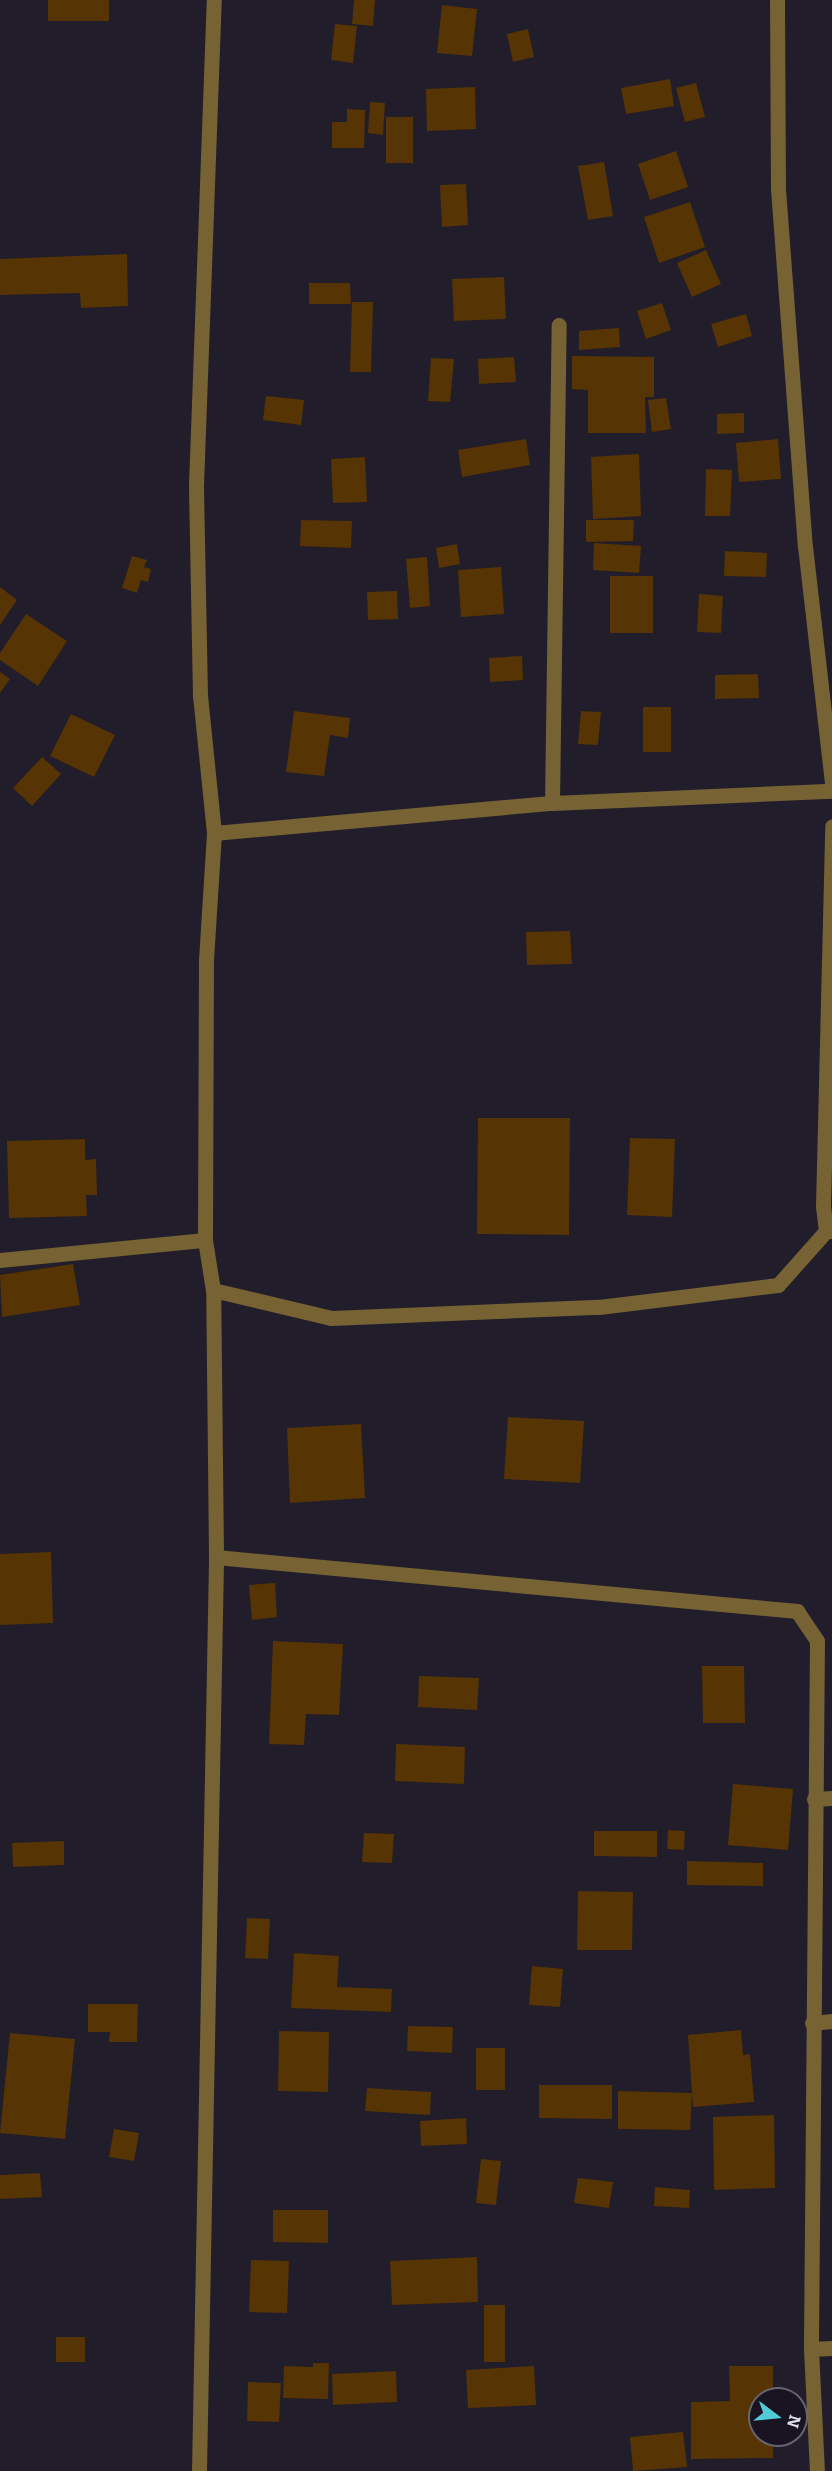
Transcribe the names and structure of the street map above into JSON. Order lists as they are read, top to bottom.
{
  "north": "right"
}
